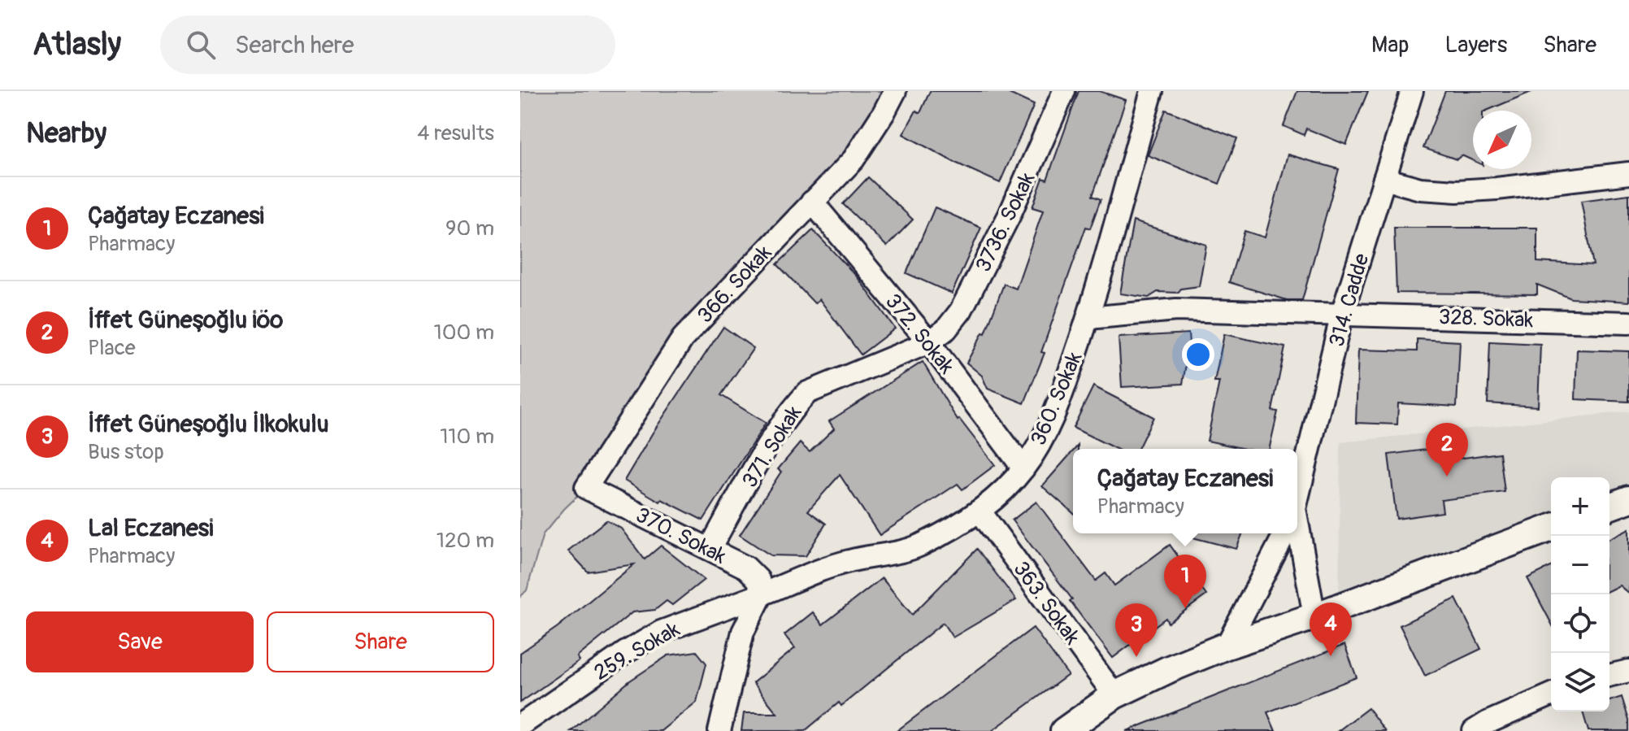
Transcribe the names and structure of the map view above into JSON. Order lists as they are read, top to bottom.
{
  "streets": {
    "street": [
      "3736. Sokak",
      "366. Sokak",
      "314. Cadde",
      "328. Sokak",
      "372. Sokak",
      "360. Sokak",
      "371. Sokak",
      "370. Sokak",
      "363. Sokak",
      "259. Sokak"
    ]
  },
  "crossings": [
    ["3736. Sokak", "372. Sokak"],
    ["3736. Sokak", "371. Sokak"],
    ["366. Sokak", "372. Sokak"],
    ["366. Sokak", "370. Sokak"],
    ["314. Cadde", "328. Sokak"],
    ["328. Sokak", "360. Sokak"],
    ["372. Sokak", "360. Sokak"],
    ["372. Sokak", "371. Sokak"],
    ["360. Sokak", "370. Sokak"],
    ["360. Sokak", "363. Sokak"],
    ["360. Sokak", "259. Sokak"],
    ["371. Sokak", "370. Sokak"],
    ["370. Sokak", "259. Sokak"]
  ],
  "north": "bottom left",
  "page": {
    "header": "Atlasly",
    "search": "Search here",
    "nav": ["Map", "Layers", "Share"],
    "heading": ["Nearby", "4 results"],
    "list": [
      {
        "mark": "1",
        "name": "Çağatay Eczanesi",
        "note": "Pharmacy",
        "value": "90 m"
      },
      {
        "mark": "2",
        "name": "İffet Güneşoğlu iöo",
        "note": "Place",
        "value": "100 m"
      },
      {
        "mark": "3",
        "name": "İffet Güneşoğlu İlkokulu",
        "note": "Bus stop",
        "value": "110 m"
      },
      {
        "mark": "4",
        "name": "Lal Eczanesi",
        "note": "Pharmacy",
        "value": "120 m"
      }
    ],
    "pins": [
      "2",
      "1",
      "4",
      "3"
    ],
    "popup": ["Çağatay Eczanesi", "Pharmacy"],
    "map_buttons": ["+", "−"],
    "buttons": ["Save", "Share"]
  }
}
